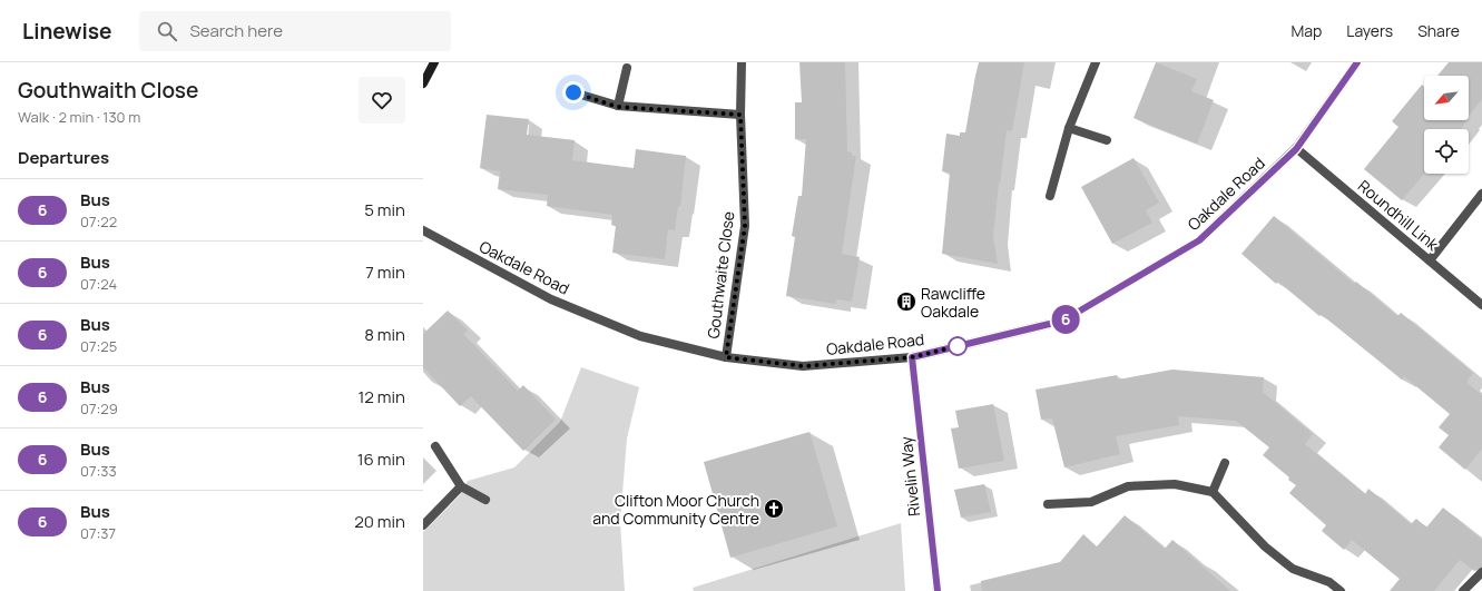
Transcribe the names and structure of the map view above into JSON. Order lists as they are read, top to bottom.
{
  "streets": {
    "street": [
      "Oakdale Road",
      "Roundhill Link",
      "Gouthwaite Close",
      "Rivelin Way"
    ]
  },
  "crossings": [
    ["Oakdale Road", "Roundhill Link"],
    ["Oakdale Road", "Gouthwaite Close"],
    ["Oakdale Road", "Rivelin Way"]
  ],
  "places": {
    "building": ["Rawcliffe Oakdale"],
    "church": ["Clifton Moor Church and Community Centre"]
  },
  "lines": ["bus line 6"],
  "north": "bottom left",
  "page": {
    "header": "Linewise",
    "search": "Search here",
    "nav": ["Map", "Layers", "Share"],
    "heading": [
      ["Gouthwaith Close", "Walk · 2 min · 130 m"],
      "Departures"
    ],
    "on_map": "6",
    "list": [
      {
        "mark": "6",
        "name": "Bus",
        "note": "07:22",
        "value": "5 min"
      },
      {
        "mark": "6",
        "name": "Bus",
        "note": "07:24",
        "value": "7 min"
      },
      {
        "mark": "6",
        "name": "Bus",
        "note": "07:25",
        "value": "8 min"
      },
      {
        "mark": "6",
        "name": "Bus",
        "note": "07:29",
        "value": "12 min"
      },
      {
        "mark": "6",
        "name": "Bus",
        "note": "07:33",
        "value": "16 min"
      },
      {
        "mark": "6",
        "name": "Bus",
        "note": "07:37",
        "value": "20 min"
      }
    ]
  }
}
